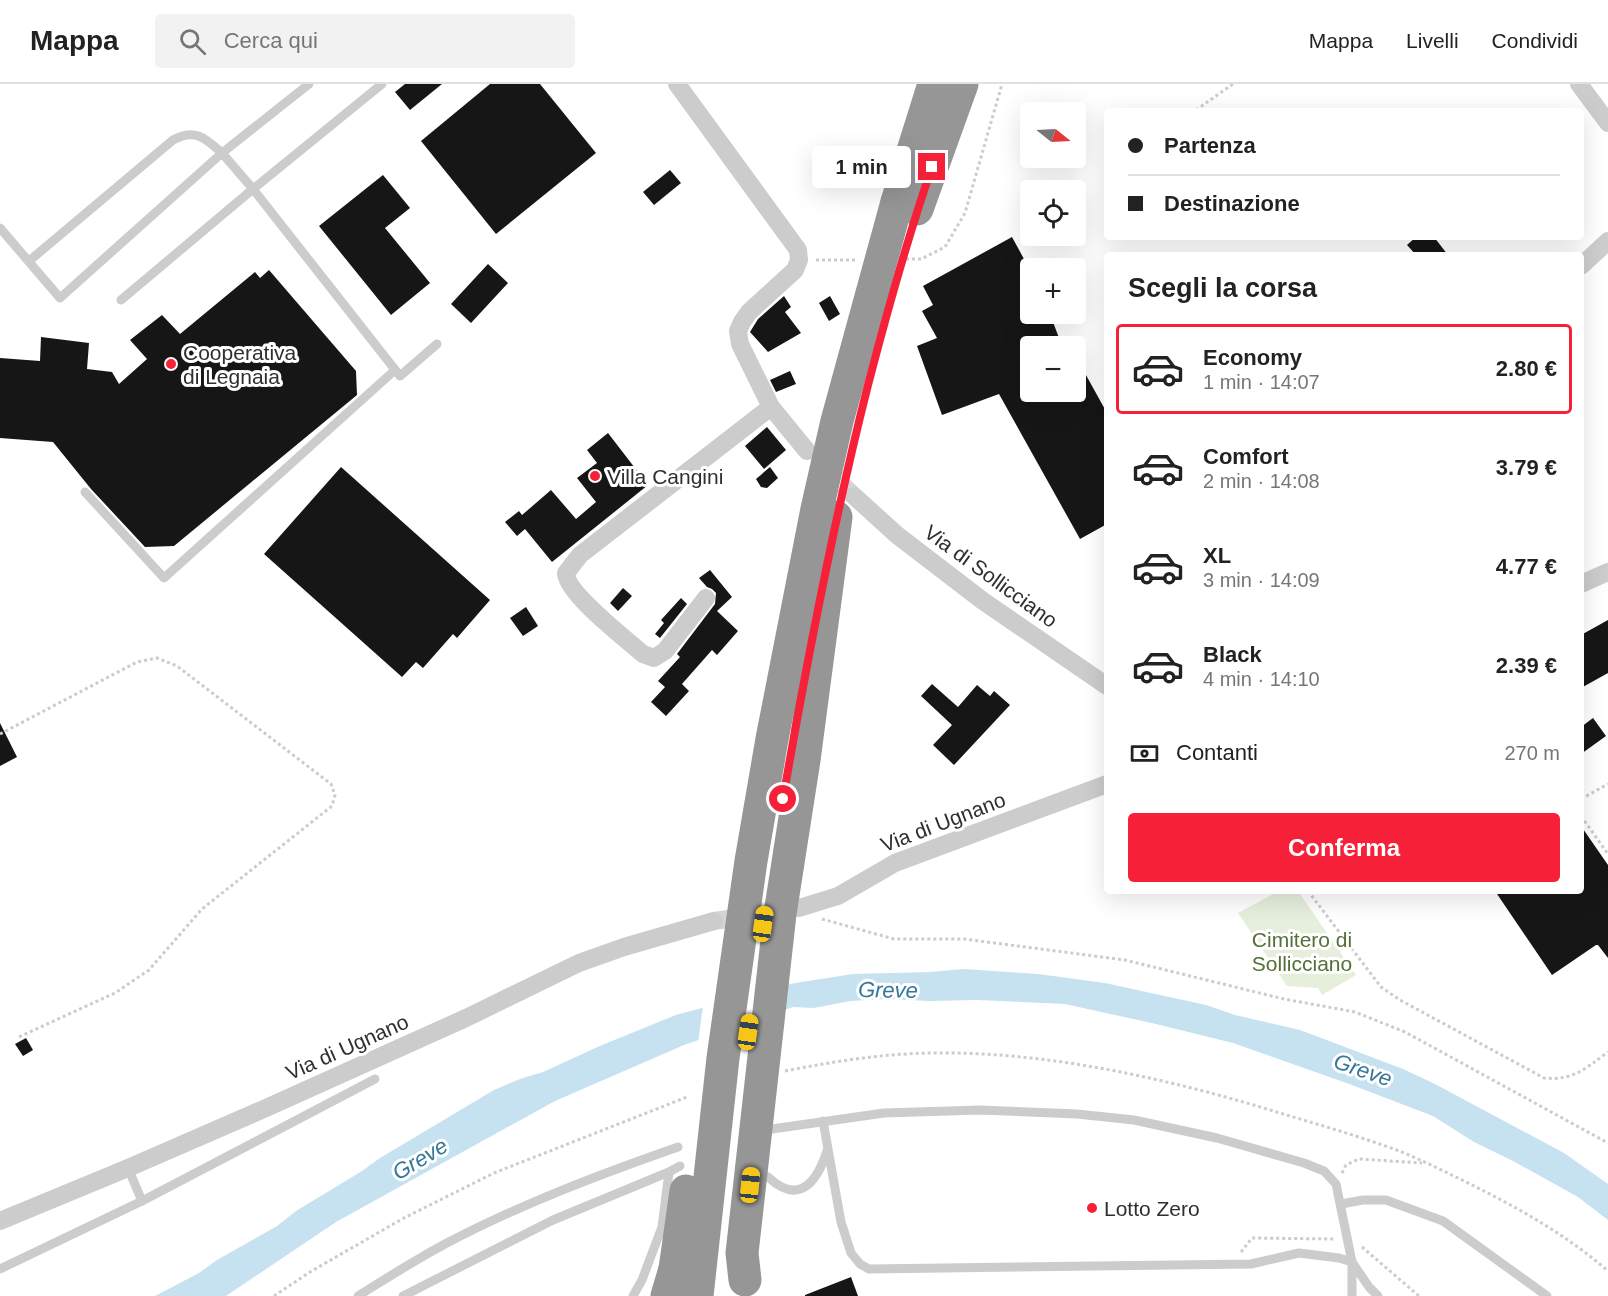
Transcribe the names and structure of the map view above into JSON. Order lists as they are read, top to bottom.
{
  "streets": {
    "street": ["Via di Sollicciano", "Via di Ugnano"]
  },
  "water": ["Greve"],
  "parks": ["Cimitero di Sollicciano"],
  "places": ["Cooperativa di Legnaia", "Villa Cangini", "Lotto Zero"],
  "north": "right",
  "page": {
    "header": "Mappa",
    "search": "Cerca qui",
    "nav": ["Mappa", "Livelli", "Condividi"],
    "map_buttons": ["+", "−"],
    "banner": ["Partenza", "Destinazione"],
    "bubble": "1 min",
    "heading": "Scegli la corsa",
    "list": [
      {
        "name": "Economy",
        "note": "1 min · 14:07",
        "value": "2.80 €"
      },
      {
        "name": "Comfort",
        "note": "2 min · 14:08",
        "value": "3.79 €"
      },
      {
        "name": "XL",
        "note": "3 min · 14:09",
        "value": "4.77 €"
      },
      {
        "name": "Black",
        "note": "4 min · 14:10",
        "value": "2.39 €"
      }
    ],
    "pay": ["Contanti", "270 m"],
    "buttons": "Conferma"
  }
}
